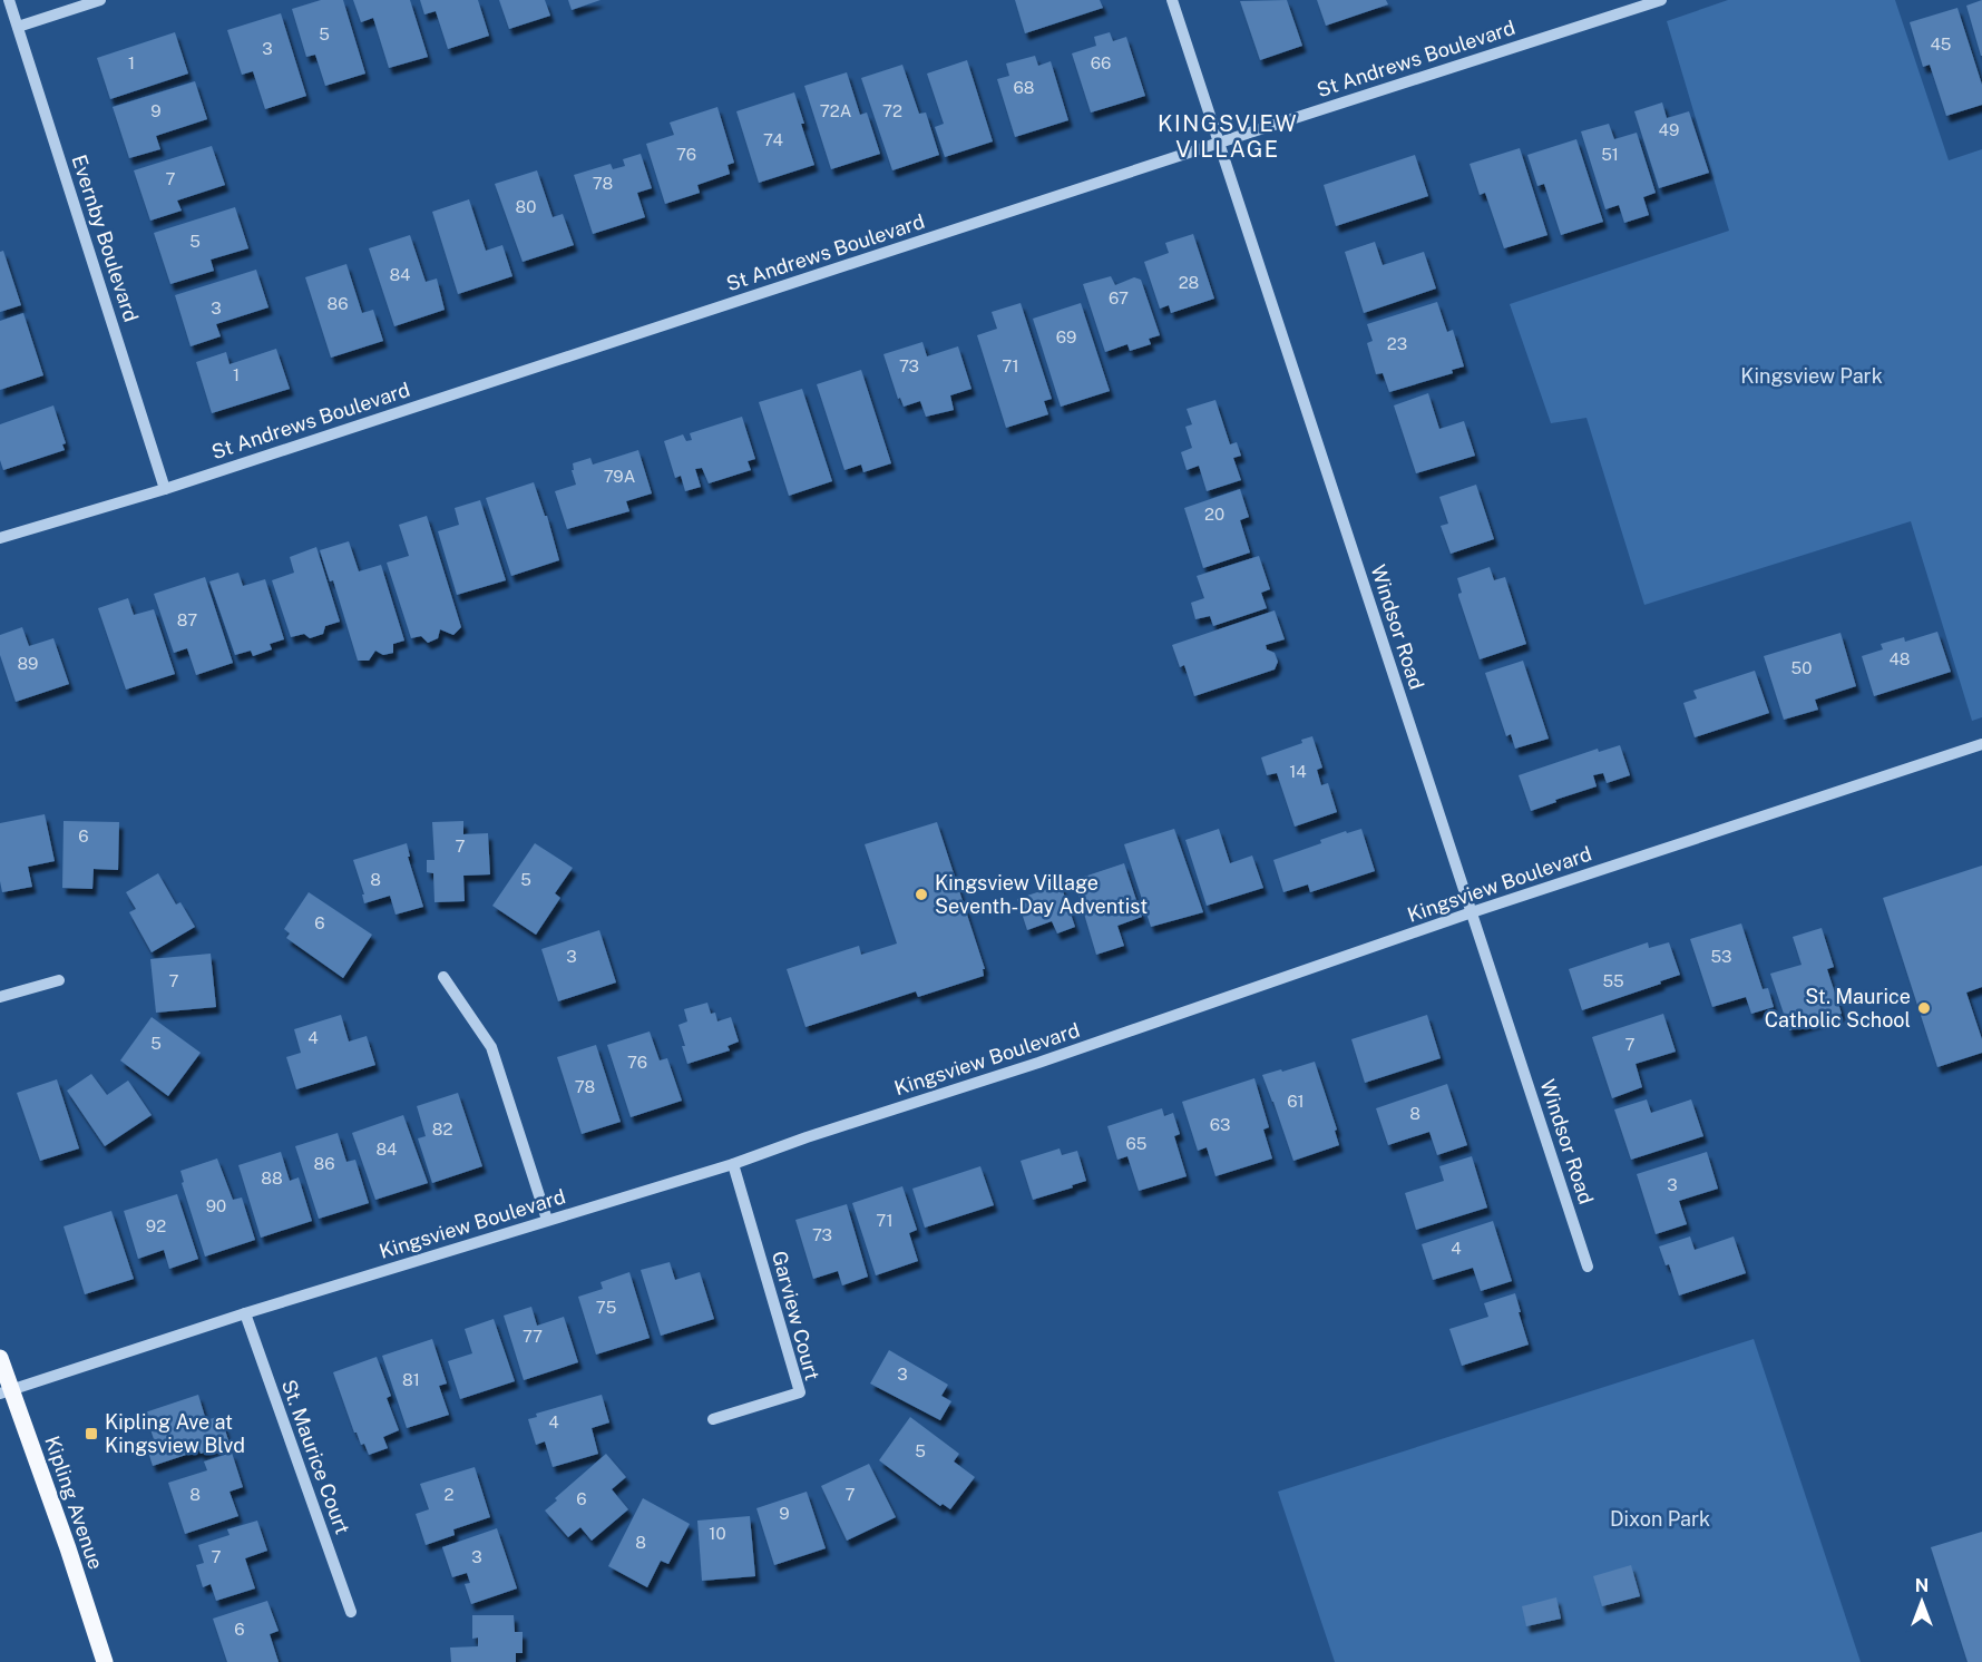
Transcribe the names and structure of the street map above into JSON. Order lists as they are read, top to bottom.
{
  "streets": {
    "main road": ["Kipling Avenue"],
    "street": [
      "St Andrews Boulevard",
      "Evernby Boulevard",
      "Windsor Road",
      "Kingsview Boulevard",
      "Garview Court",
      "St. Maurice Court"
    ]
  },
  "crossings": [
    ["St Andrews Boulevard", "Evernby Boulevard"],
    ["St Andrews Boulevard", "Windsor Road"],
    ["Windsor Road", "Kingsview Boulevard"],
    ["Kingsview Boulevard", "Garview Court"],
    ["Kingsview Boulevard", "St. Maurice Court"],
    ["Kingsview Boulevard", "Kipling Avenue"]
  ],
  "districts": ["KINGSVIEW VILLAGE"],
  "parks": ["Kingsview Park", "Dixon Park"],
  "places": {
    "other": ["Kingsview Village Seventh-Day Adventist", "St. Maurice Catholic School"],
    "transit": ["Kipling Ave at Kingsview Blvd"]
  },
  "house_numbers": [
    "5",
    "45",
    "3",
    "1",
    "66",
    "68",
    "9",
    "72A",
    "72",
    "49",
    "74",
    "76",
    "51",
    "7",
    "78",
    "80",
    "5",
    "84",
    "28",
    "67",
    "86",
    "3",
    "69",
    "23",
    "73",
    "71",
    "1",
    "79A",
    "20",
    "87",
    "48",
    "89",
    "50",
    "14",
    "6",
    "7",
    "8",
    "5",
    "6",
    "3",
    "53",
    "7",
    "55",
    "4",
    "5",
    "7",
    "76",
    "78",
    "61",
    "8",
    "63",
    "82",
    "65",
    "84",
    "86",
    "88",
    "3",
    "90",
    "71",
    "92",
    "73",
    "4",
    "75",
    "77",
    "3",
    "81",
    "4",
    "5",
    "8",
    "2",
    "7",
    "6",
    "9",
    "10",
    "8",
    "7",
    "3",
    "6"
  ],
  "north": "top"
}
